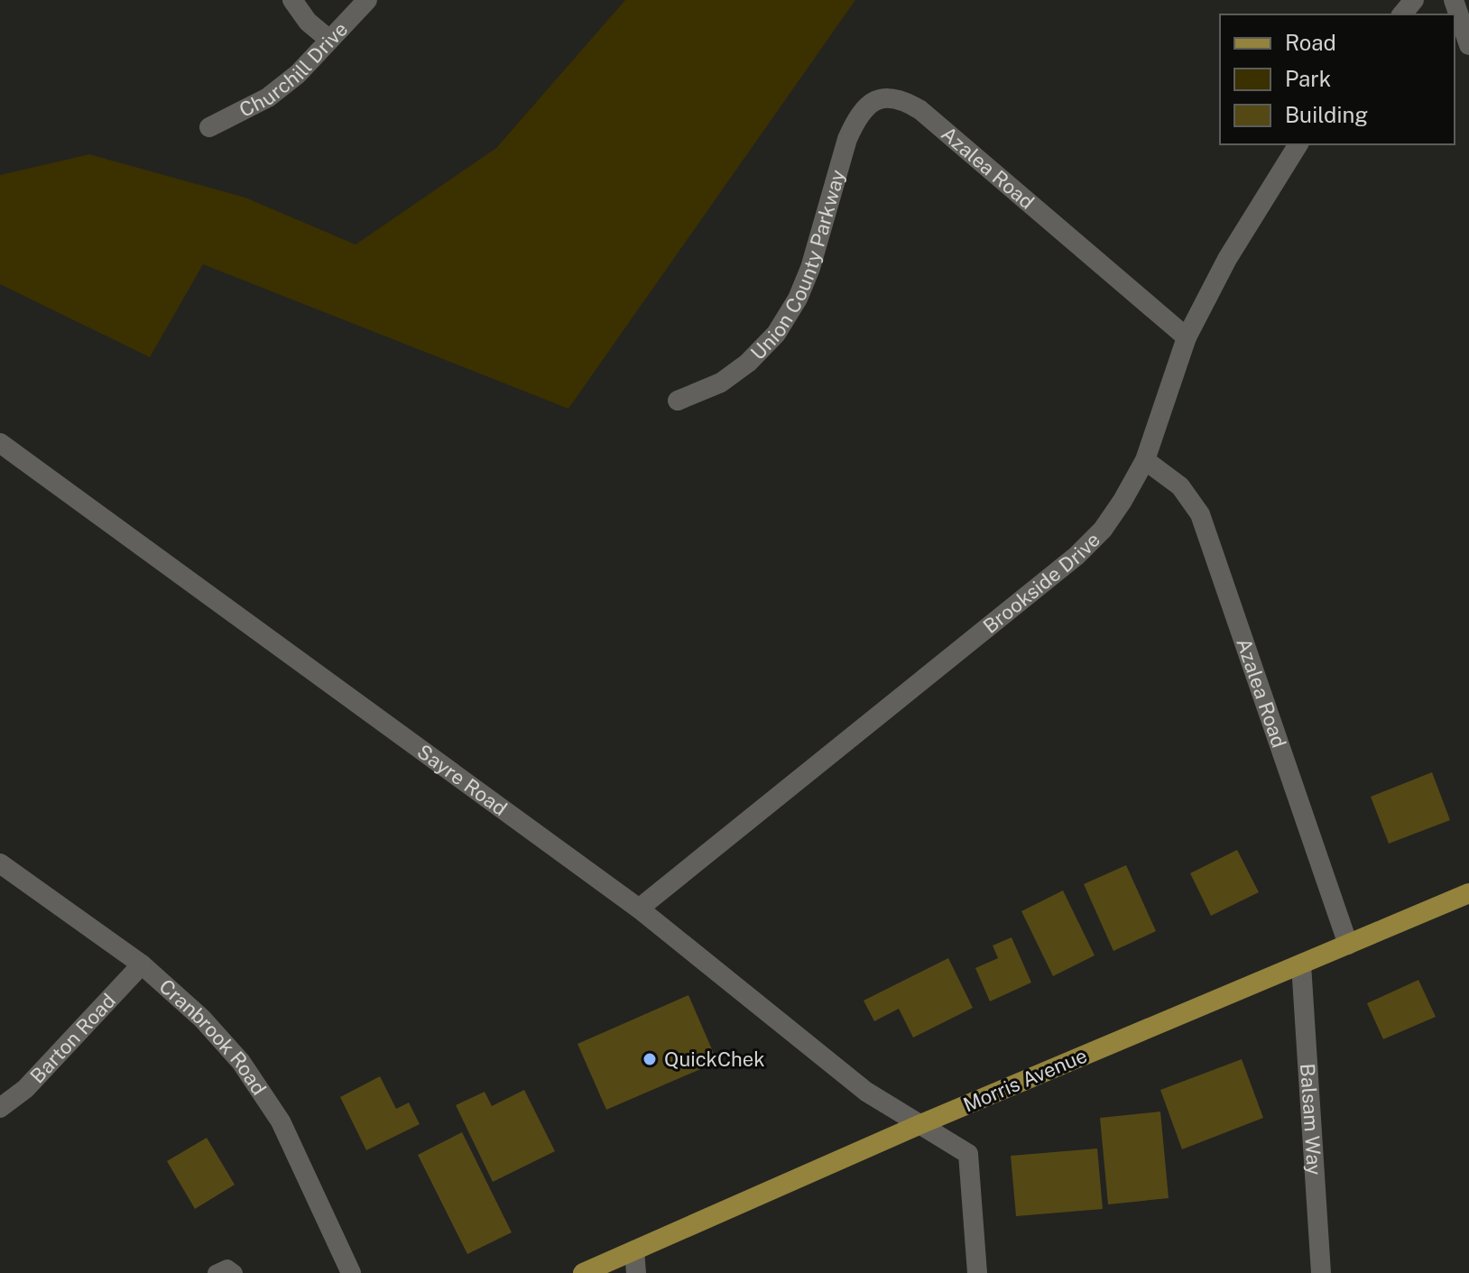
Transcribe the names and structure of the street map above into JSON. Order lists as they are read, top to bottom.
{
  "streets": {
    "main road": ["Morris Avenue"],
    "street": [
      "Churchill Drive",
      "Azalea Road",
      "Union County Parkway",
      "Brookside Drive",
      "Sayre Road",
      "Barton Road",
      "Cranbrook Road",
      "Balsam Way"
    ]
  },
  "crossings": [
    ["Azalea Road", "Union County Parkway"],
    ["Azalea Road", "Brookside Drive"],
    ["Azalea Road", "Morris Avenue"],
    ["Brookside Drive", "Sayre Road"],
    ["Sayre Road", "Morris Avenue"],
    ["Barton Road", "Cranbrook Road"],
    ["Morris Avenue", "Balsam Way"]
  ],
  "places": ["QuickChek"],
  "legend": ["Road", "Park", "Building"]
}
